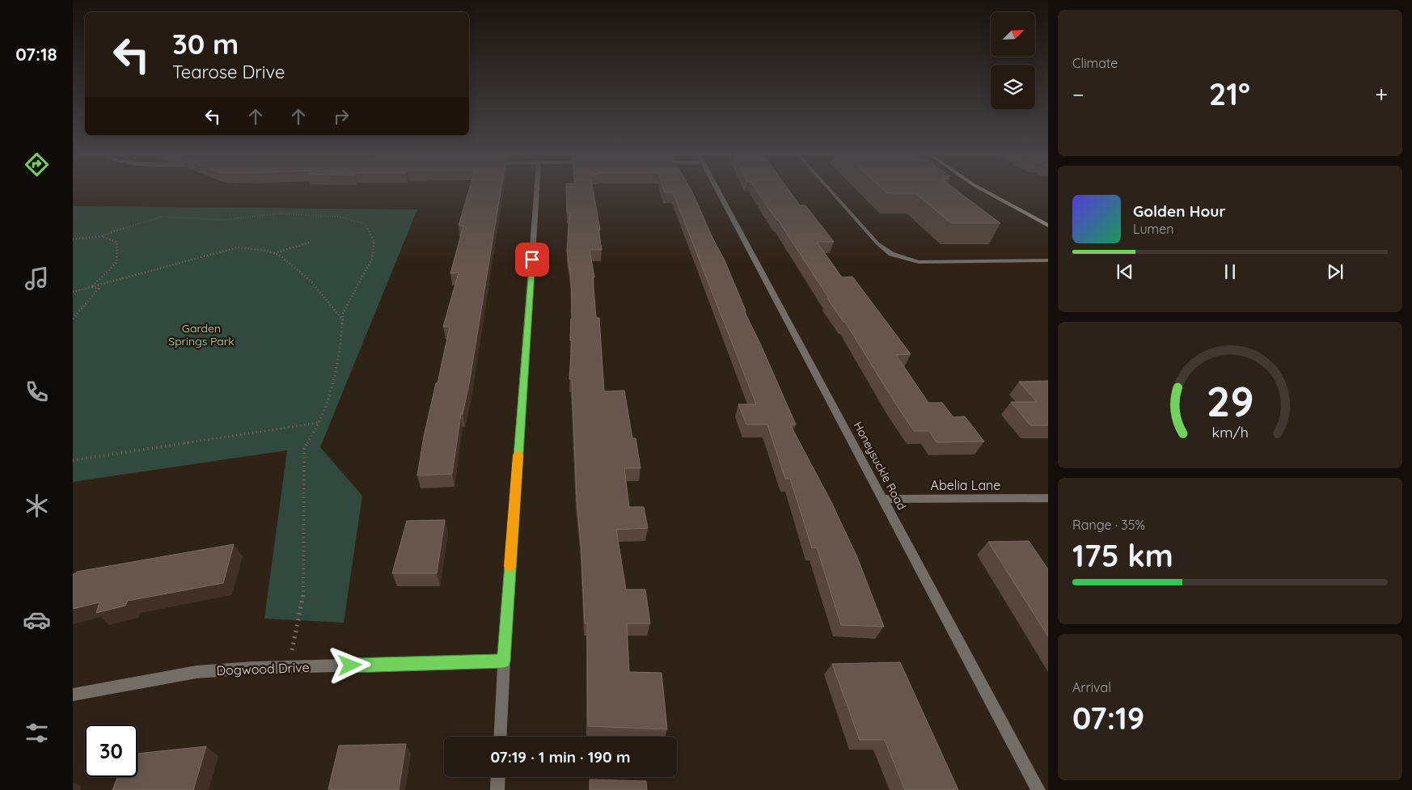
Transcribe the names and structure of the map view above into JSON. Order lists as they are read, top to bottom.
{
  "streets": {
    "street": ["Honeysuckle Road", "Abelia Lane", "Dogwood Drive"]
  },
  "crossings": [
    ["Honeysuckle Road", "Abelia Lane"]
  ],
  "parks": ["Garden Springs Park"],
  "north": "top right",
  "page": {
    "tabs": "07:18",
    "tile": [
      "Climate",
      ["Range · 35%", "175 km"],
      ["Arrival", "07:19"]
    ],
    "turn": ["30 m", "Tearose Drive"],
    "heat": ["−", "21°", "+"],
    "song": ["Golden Hour", "Lumen"],
    "limit": "30",
    "trip": "07:19 · 1 min · 190 m",
    "gauge": ["29", "km/h"]
  }
}
